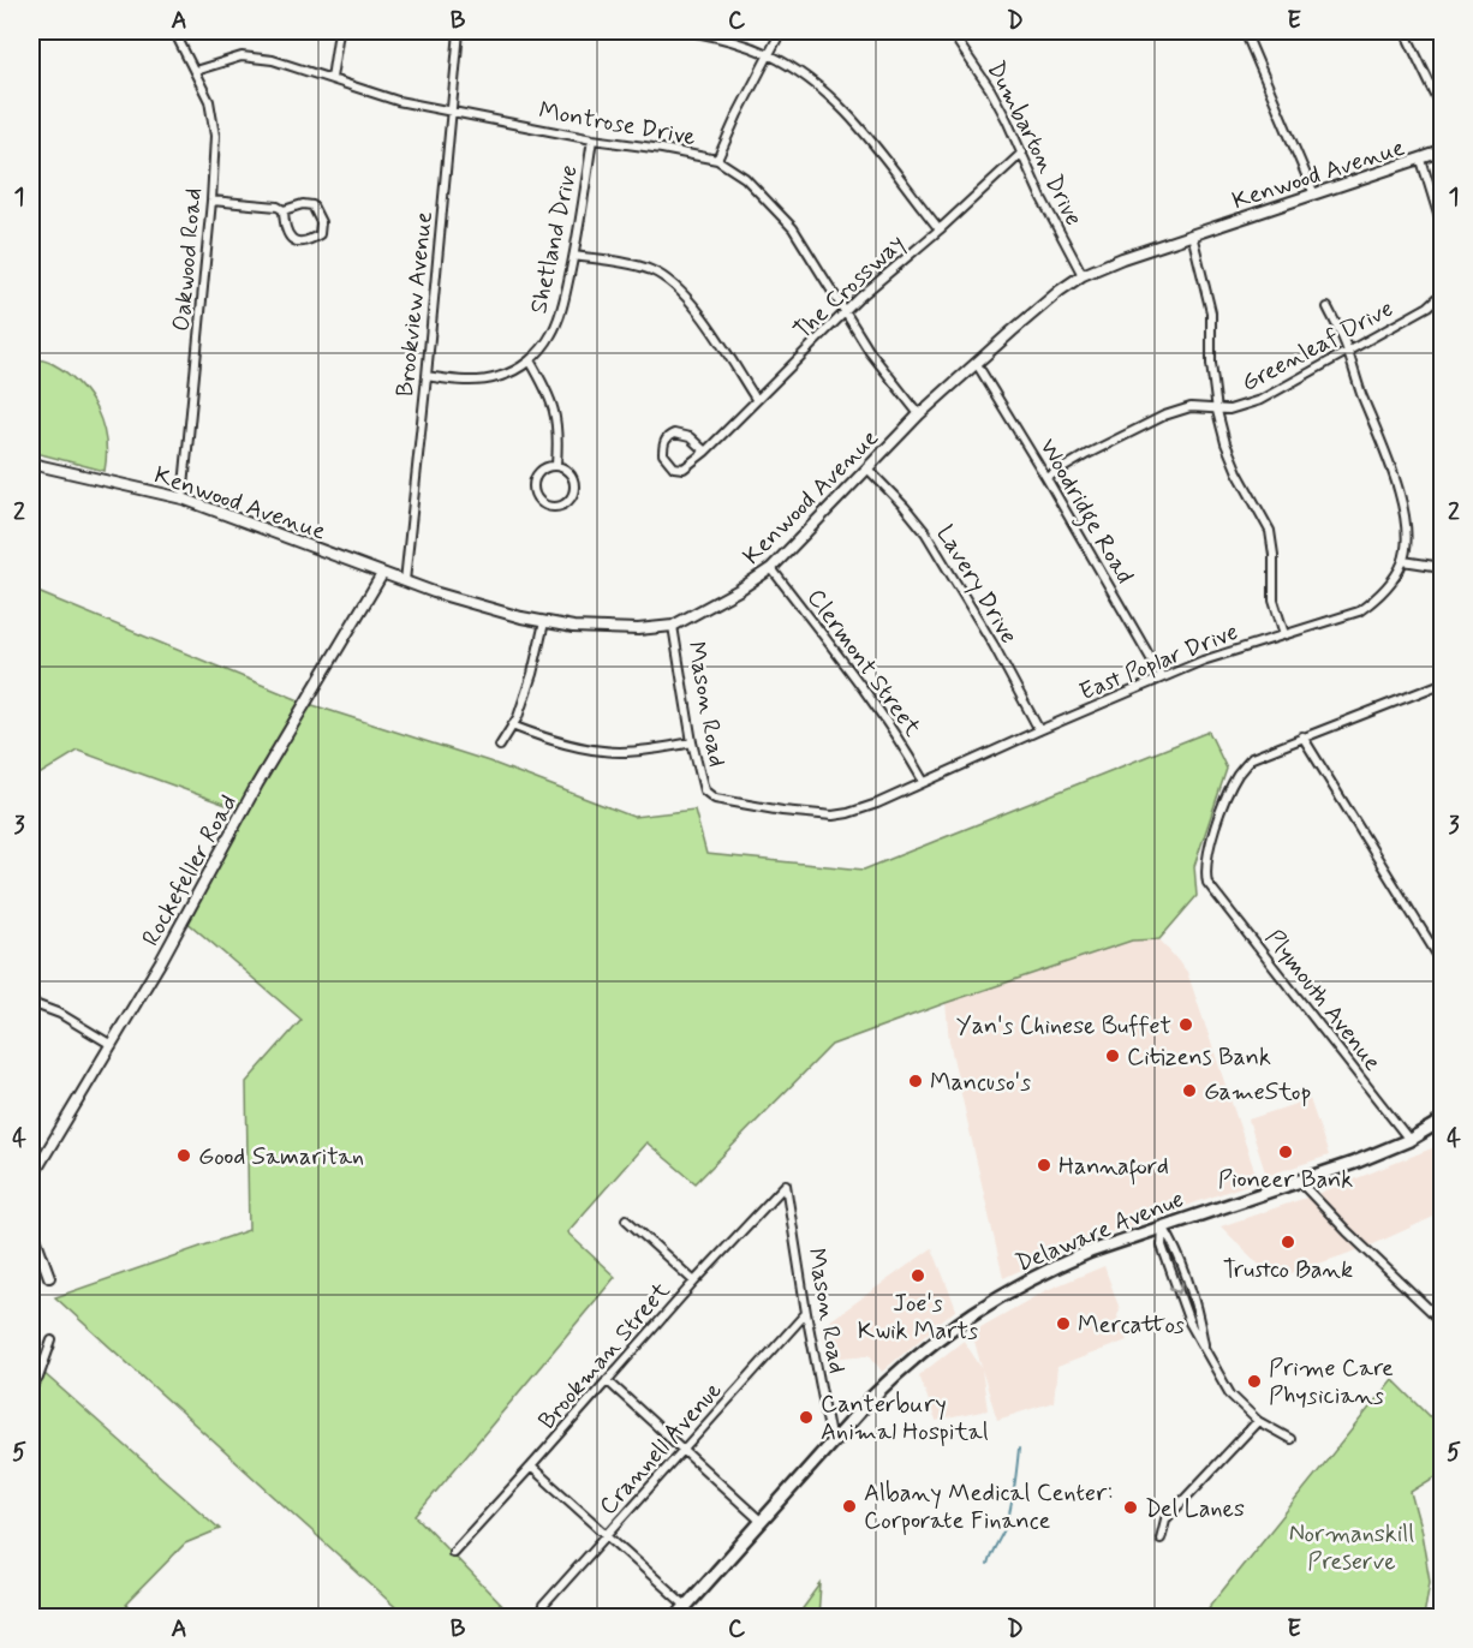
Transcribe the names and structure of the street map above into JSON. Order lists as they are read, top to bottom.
{
  "streets": {
    "main road": ["Delaware Avenue"],
    "street": [
      "Montrose Drive",
      "Dumbarton Drive",
      "Kenwood Avenue",
      "Shetland Drive",
      "Oakwood Road",
      "The Crossway",
      "Brookview Avenue",
      "Greenleaf Drive",
      "Woodridge Road",
      "Lavery Drive",
      "East Poplar Drive",
      "Clermont Street",
      "Mason Road",
      "Rockefeller Road",
      "Plymouth Avenue",
      "Brookman Street",
      "Crannell Avenue"
    ]
  },
  "crossings": [
    ["Montrose Drive", "Kenwood Avenue"],
    ["Montrose Drive", "Shetland Drive"],
    ["Montrose Drive", "Oakwood Road"],
    ["Montrose Drive", "The Crossway"],
    ["Montrose Drive", "Brookview Avenue"],
    ["Dumbarton Drive", "Kenwood Avenue"],
    ["Dumbarton Drive", "The Crossway"],
    ["Kenwood Avenue", "Oakwood Road"],
    ["Kenwood Avenue", "Brookview Avenue"],
    ["Kenwood Avenue", "Woodridge Road"],
    ["Kenwood Avenue", "Lavery Drive"],
    ["Kenwood Avenue", "Clermont Street"],
    ["Kenwood Avenue", "Mason Road"],
    ["Kenwood Avenue", "Rockefeller Road"],
    ["Shetland Drive", "Brookview Avenue"],
    ["Greenleaf Drive", "Woodridge Road"],
    ["Woodridge Road", "East Poplar Drive"],
    ["Lavery Drive", "East Poplar Drive"],
    ["East Poplar Drive", "Clermont Street"],
    ["East Poplar Drive", "Mason Road"],
    ["Mason Road", "Delaware Avenue"],
    ["Mason Road", "Brookman Street"],
    ["Mason Road", "Crannell Avenue"],
    ["Plymouth Avenue", "Delaware Avenue"]
  ],
  "parks": ["Normanskill Preserve"],
  "places": [
    "Yan's Chinese Buffet",
    "Citizens Bank",
    "Mancuso's",
    "GameStop",
    "Pioneer Bank",
    "Good Samaritan",
    "Hannaford",
    "Trustco Bank",
    "Joe's Kwik Marts",
    "Mercattos",
    "Prime Care Physicians",
    "Canterbury Animal Hospital",
    "Albany Medical Center: Corporate Finance",
    "Del Lanes"
  ],
  "grid": {
    "columns": [
      "A",
      "B",
      "C",
      "D",
      "E"
    ],
    "rows": [
      "1",
      "2",
      "3",
      "4",
      "5"
    ]
  }
}
